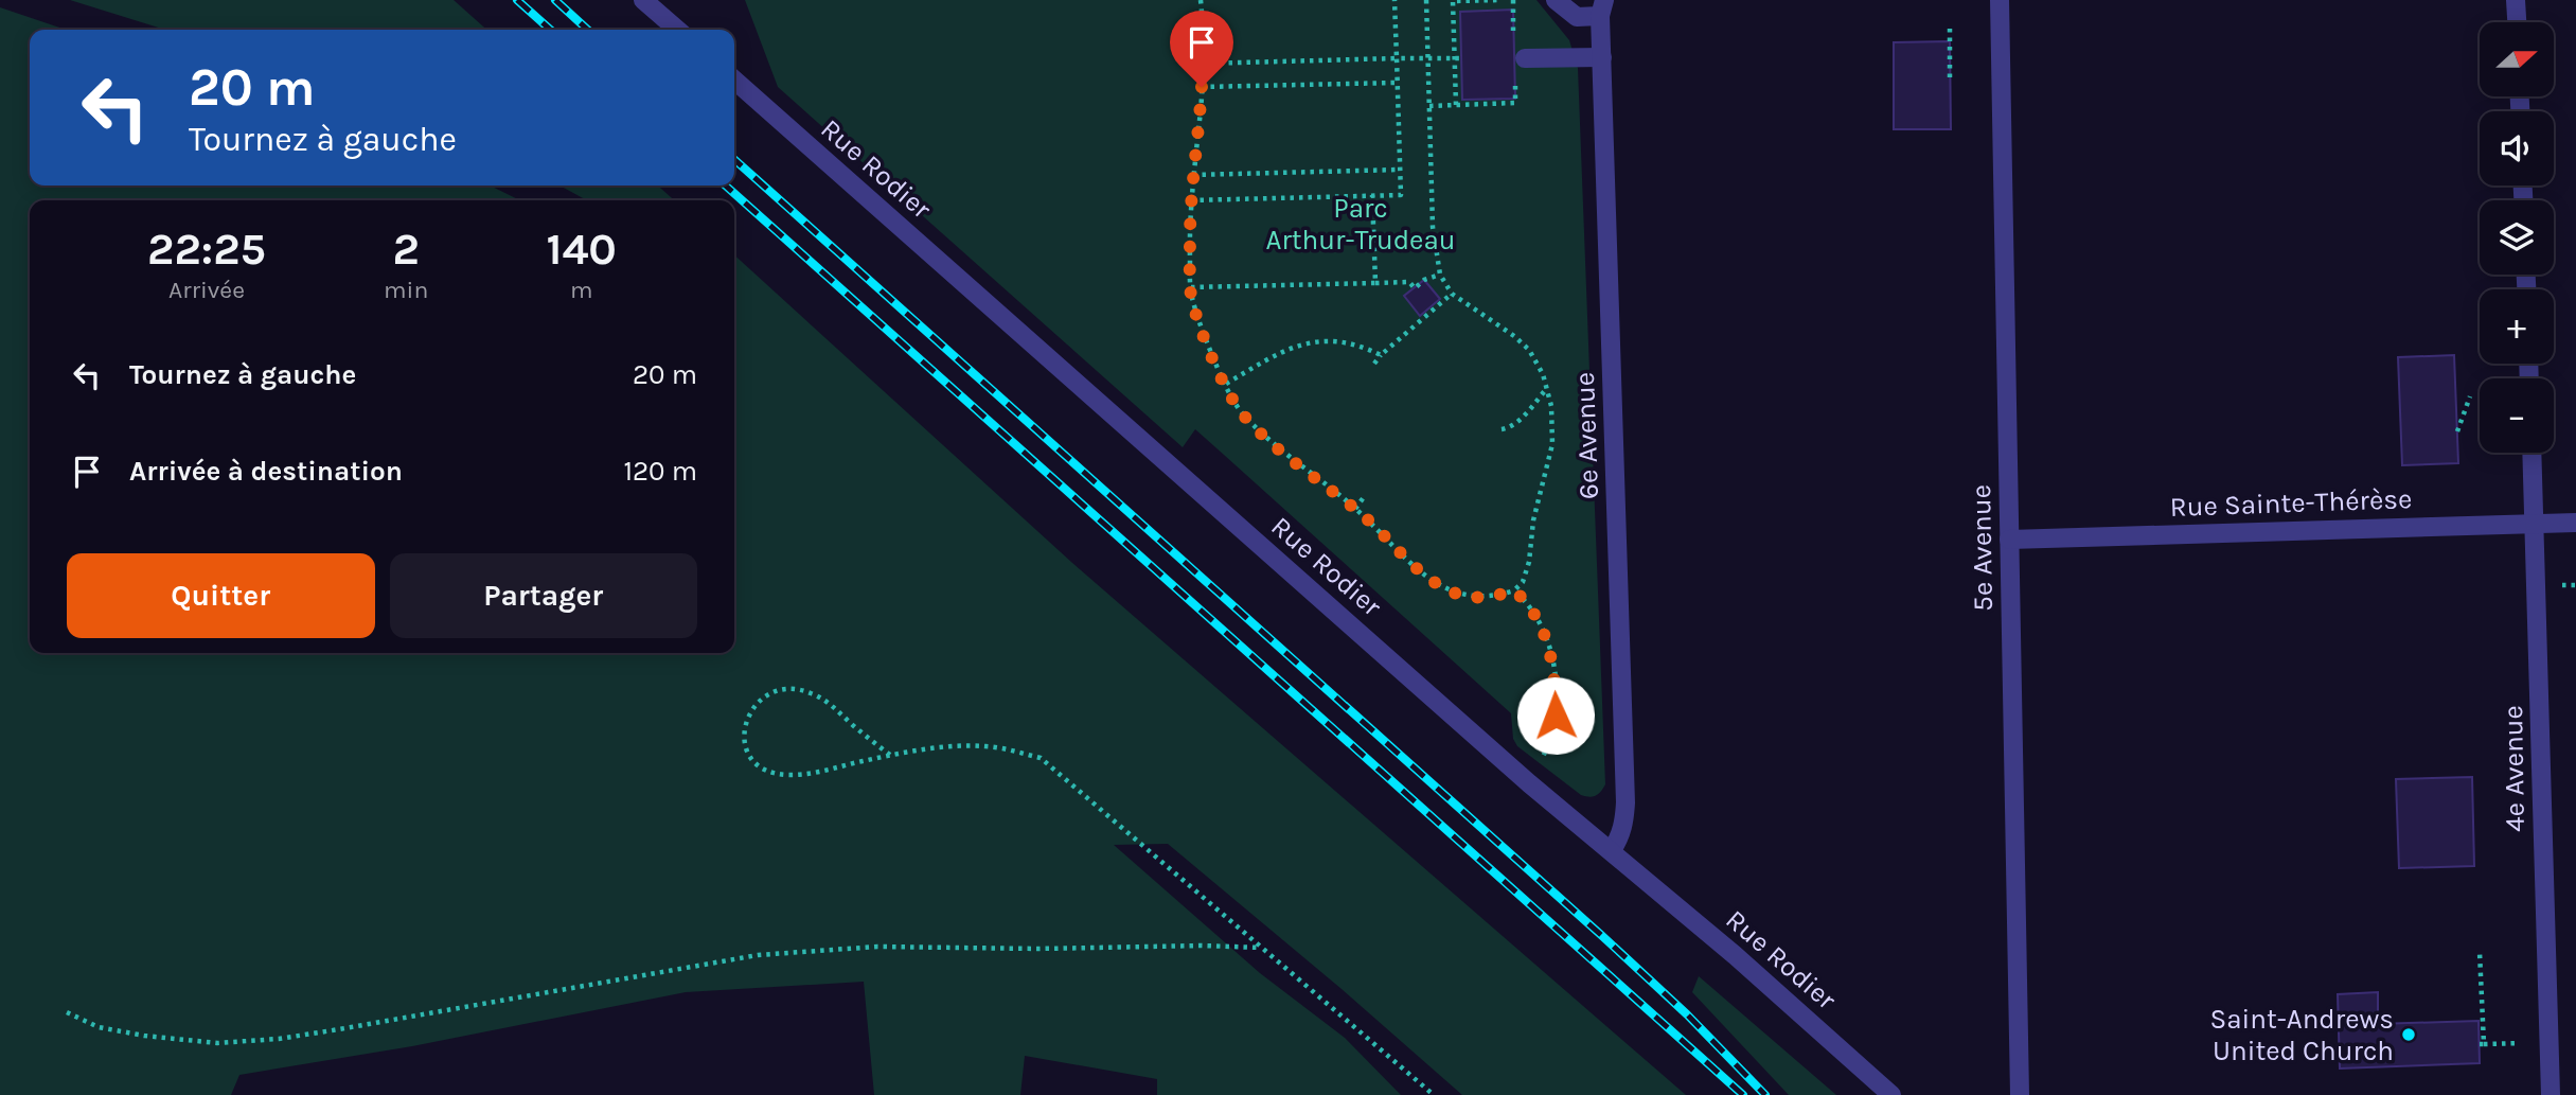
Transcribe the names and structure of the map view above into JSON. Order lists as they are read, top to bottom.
{
  "streets": {
    "street": [
      "Rue Rodier",
      "6e Avenue",
      "Rue Sainte-Thérèse",
      "5e Avenue",
      "4e Avenue"
    ]
  },
  "crossings": [
    ["Rue Rodier", "6e Avenue"],
    ["Rue Sainte-Thérèse", "5e Avenue"],
    ["Rue Sainte-Thérèse", "4e Avenue"]
  ],
  "parks": ["Parc Arthur-Trudeau"],
  "places": ["Saint-Andrews United Church"],
  "north": "right",
  "page": {
    "map_buttons": ["+", "−"],
    "turn": ["20 m", "Tournez à gauche"],
    "eta": [
      "22:25",
      "Arrivée",
      "2",
      "min",
      "140",
      "m"
    ],
    "list": [
      {
        "name": "Tournez à gauche",
        "value": "20 m"
      },
      {
        "name": "Arrivée à destination",
        "value": "120 m"
      }
    ],
    "buttons": ["Quitter", "Partager"]
  }
}
